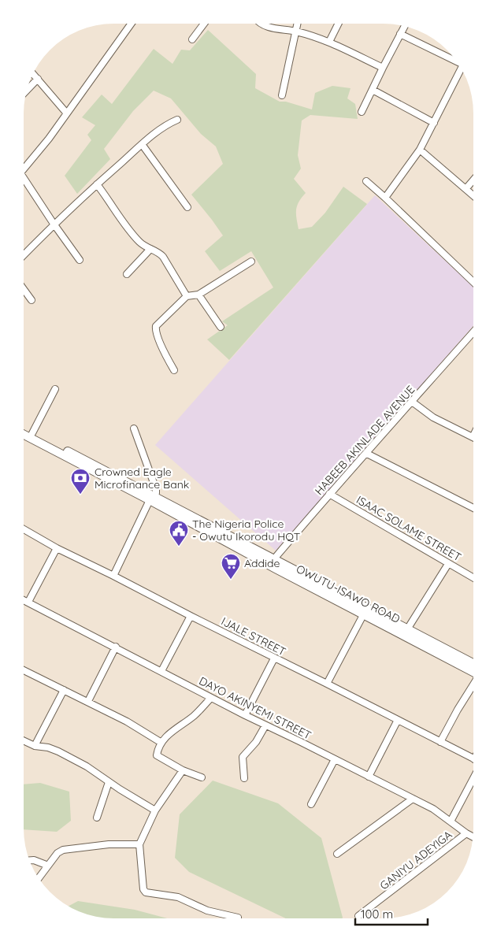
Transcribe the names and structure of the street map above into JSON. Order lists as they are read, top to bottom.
{
  "streets": {
    "street": [
      "HABEEB AKINLADE AVENUE",
      "ISAAC SOLAME STREET",
      "OWUTU-ISAWO ROAD",
      "IJALE STREET",
      "DAYO AKINYEMI STREET",
      "GANIYU ADEYIGA"
    ]
  },
  "crossings": [
    ["HABEEB AKINLADE AVENUE", "ISAAC SOLAME STREET"],
    ["HABEEB AKINLADE AVENUE", "OWUTU-ISAWO ROAD"],
    ["DAYO AKINYEMI STREET", "GANIYU ADEYIGA"]
  ],
  "places": {
    "bank": ["Crowned Eagle Microfinance Bank"],
    "public building": ["The Nigeria Police - Owutu Ikorodu HQT"],
    "supermarket": ["Addide"]
  },
  "scale_bar": "100 m"
}
